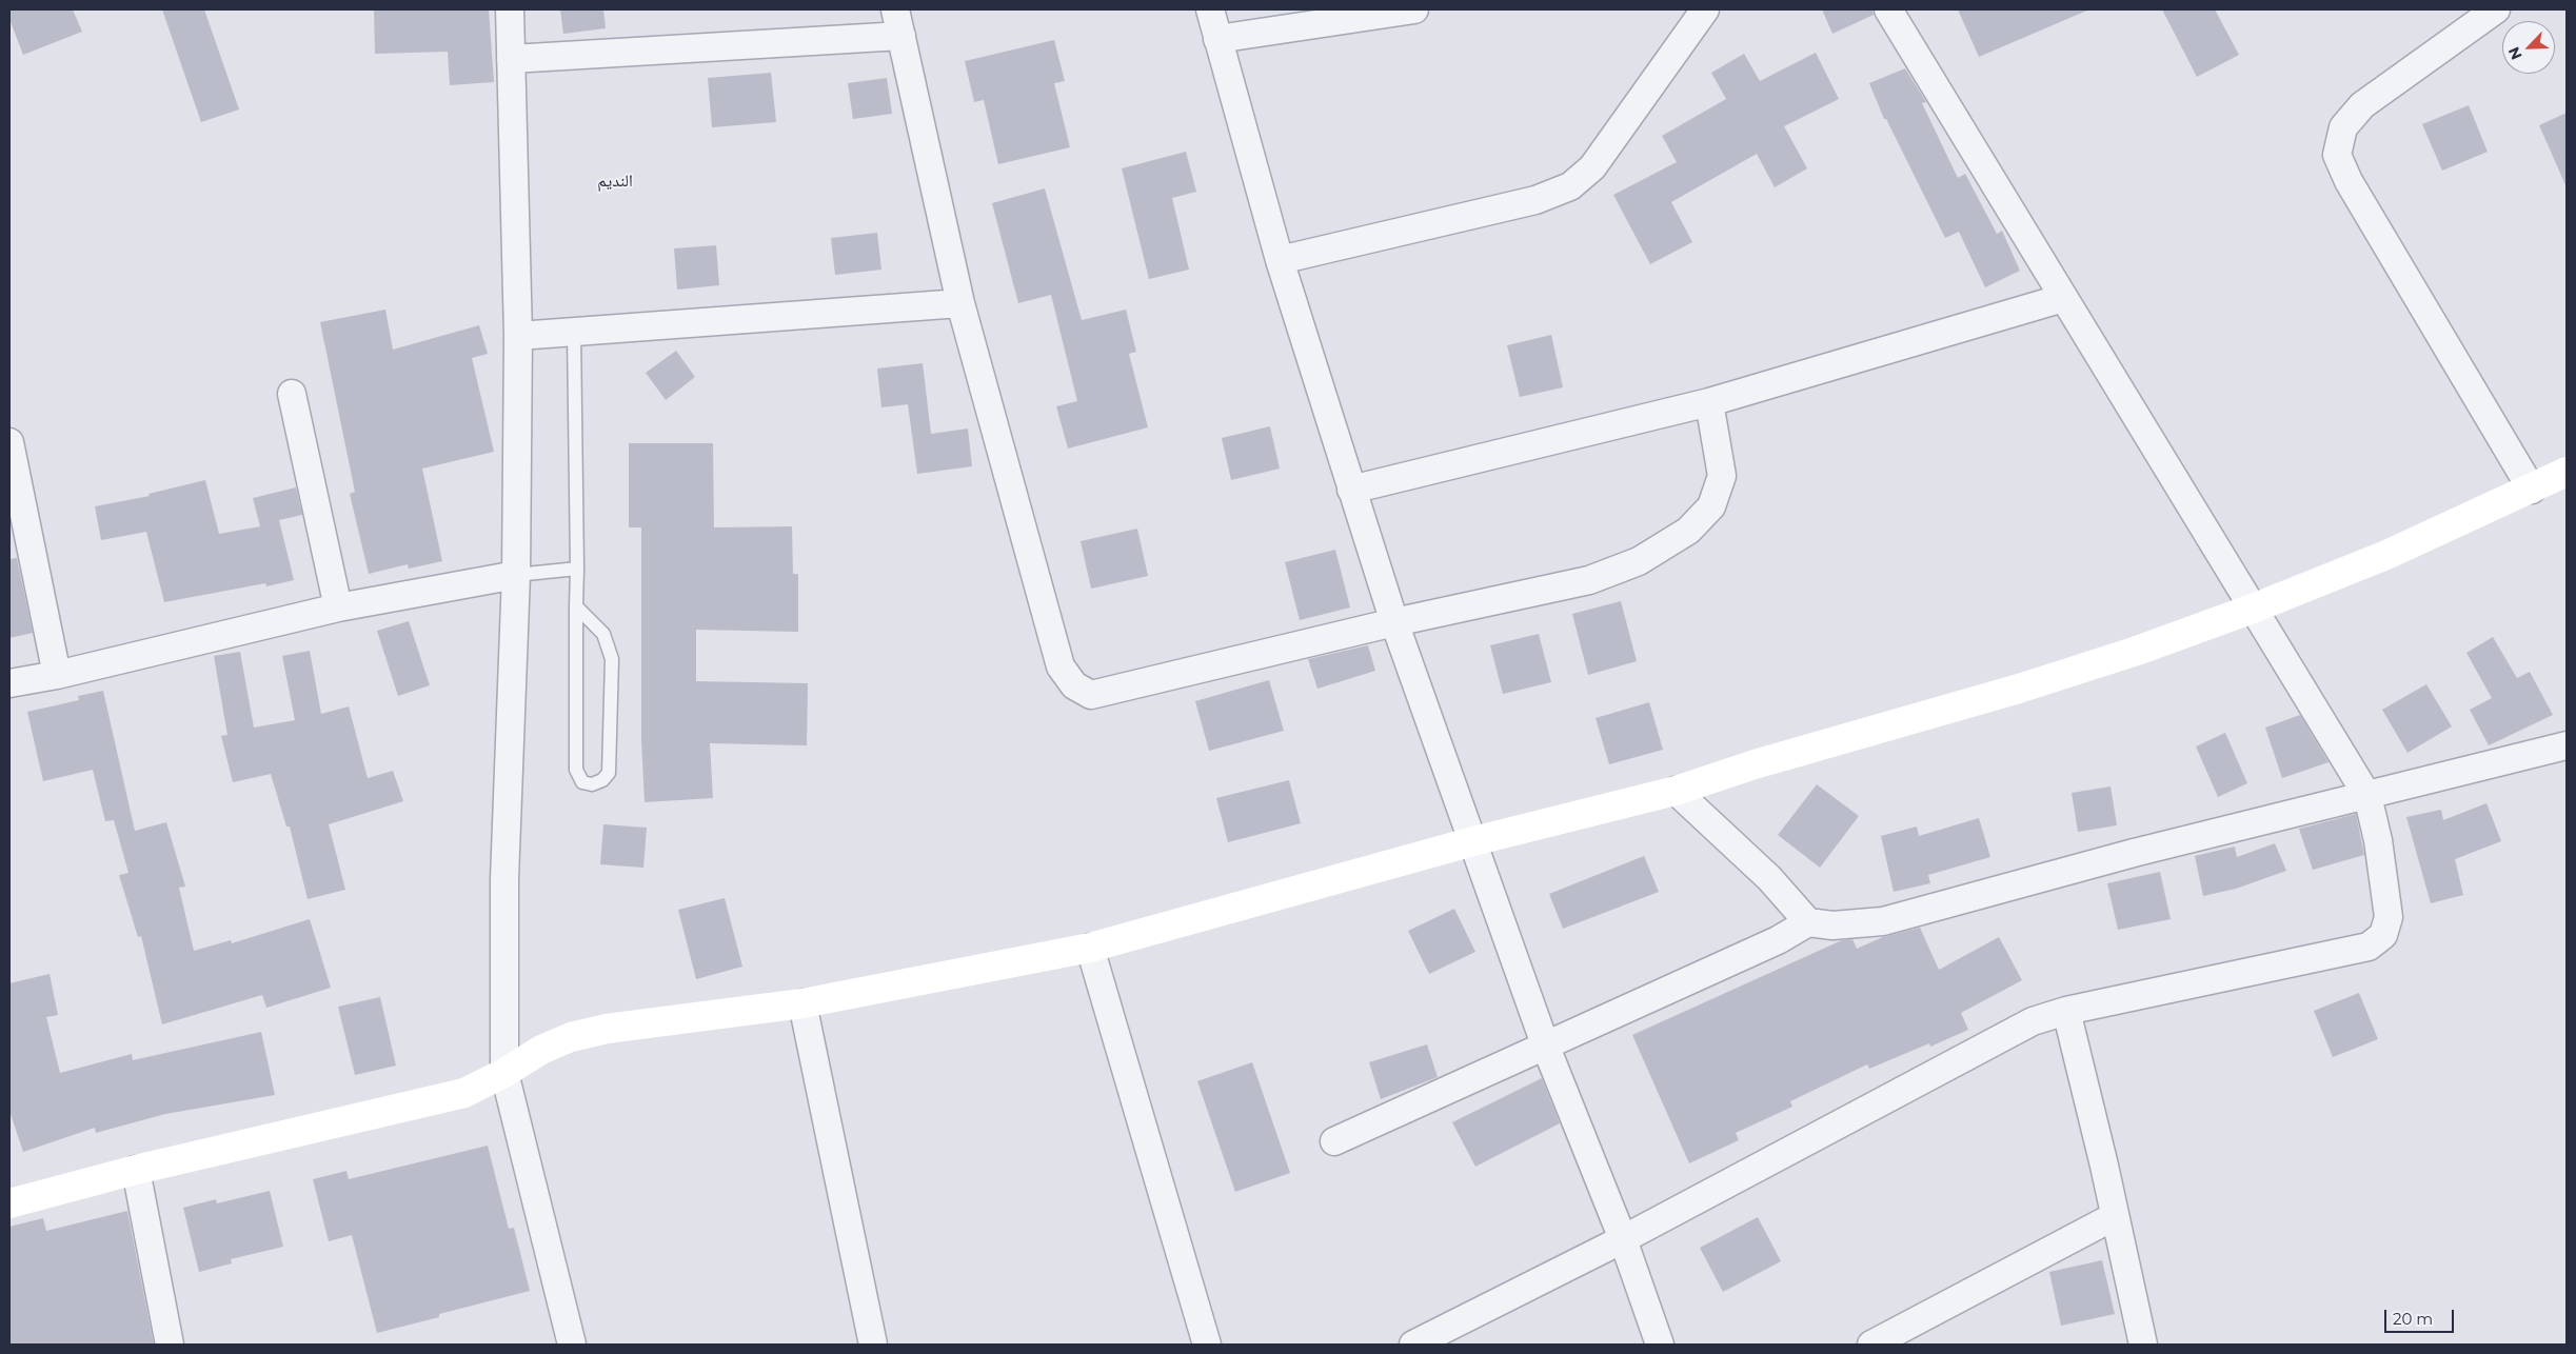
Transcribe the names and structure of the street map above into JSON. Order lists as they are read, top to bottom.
{
  "districts": ["النديم"],
  "scale_bar": "20 m",
  "north": "bottom left"
}
